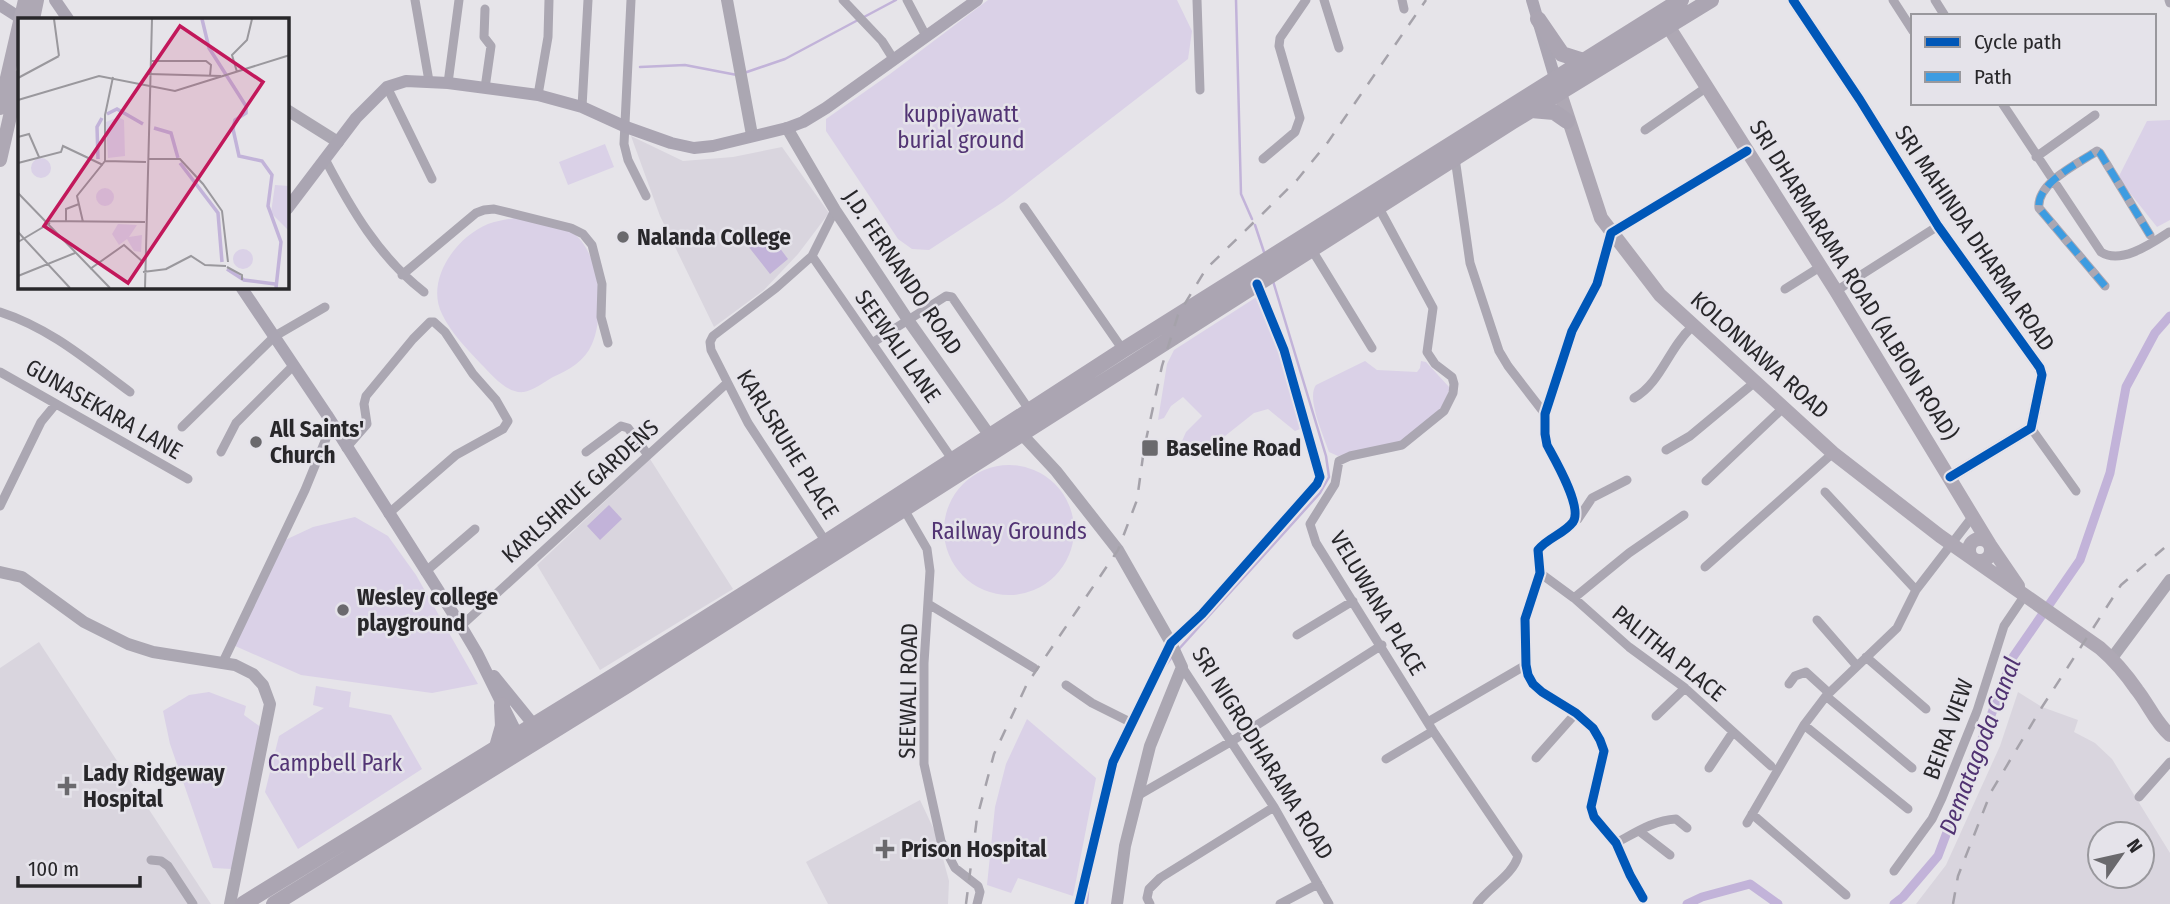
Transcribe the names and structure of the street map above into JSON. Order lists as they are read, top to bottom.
{
  "streets": {
    "main road": ["SRI DHARMARAMA ROAD (ALBION ROAD)", "KOLONNAWA ROAD"],
    "street": [
      "SRI MAHINDA DHARMA ROAD",
      "J.D. FERNANDO ROAD",
      "SEEWALI LANE",
      "GUNASEKARA LANE",
      "KARLSRUHE PLACE",
      "KARLSHRUE GARDENS",
      "VELUWANA PLACE",
      "PALITHA PLACE",
      "SEEWALI ROAD",
      "BEIRA VIEW",
      "SRI NIGRODHARAMA ROAD"
    ]
  },
  "crossings": [
    ["J.D. FERNANDO ROAD", "KARLSRUHE PLACE"],
    ["SRI DHARMARAMA ROAD (ALBION ROAD)", "KOLONNAWA ROAD"],
    ["SRI DHARMARAMA ROAD (ALBION ROAD)", "BEIRA VIEW"],
    ["SEEWALI LANE", "KARLSRUHE PLACE"],
    ["KOLONNAWA ROAD", "BEIRA VIEW"],
    ["KARLSRUHE PLACE", "KARLSHRUE GARDENS"]
  ],
  "water": ["Dematagoda Canal"],
  "parks": ["kuppiyawatt burial ground", "Railway Grounds", "Campbell Park"],
  "places": {
    "other": ["Nalanda College", "All Saints' Church", "Wesley college playground"],
    "transit": ["Baseline Road"],
    "health": ["Lady Ridgeway Hospital", "Prison Hospital"]
  },
  "legend": ["Cycle path", "Path"],
  "scale_bar": "100 m",
  "north": "top right"
}
